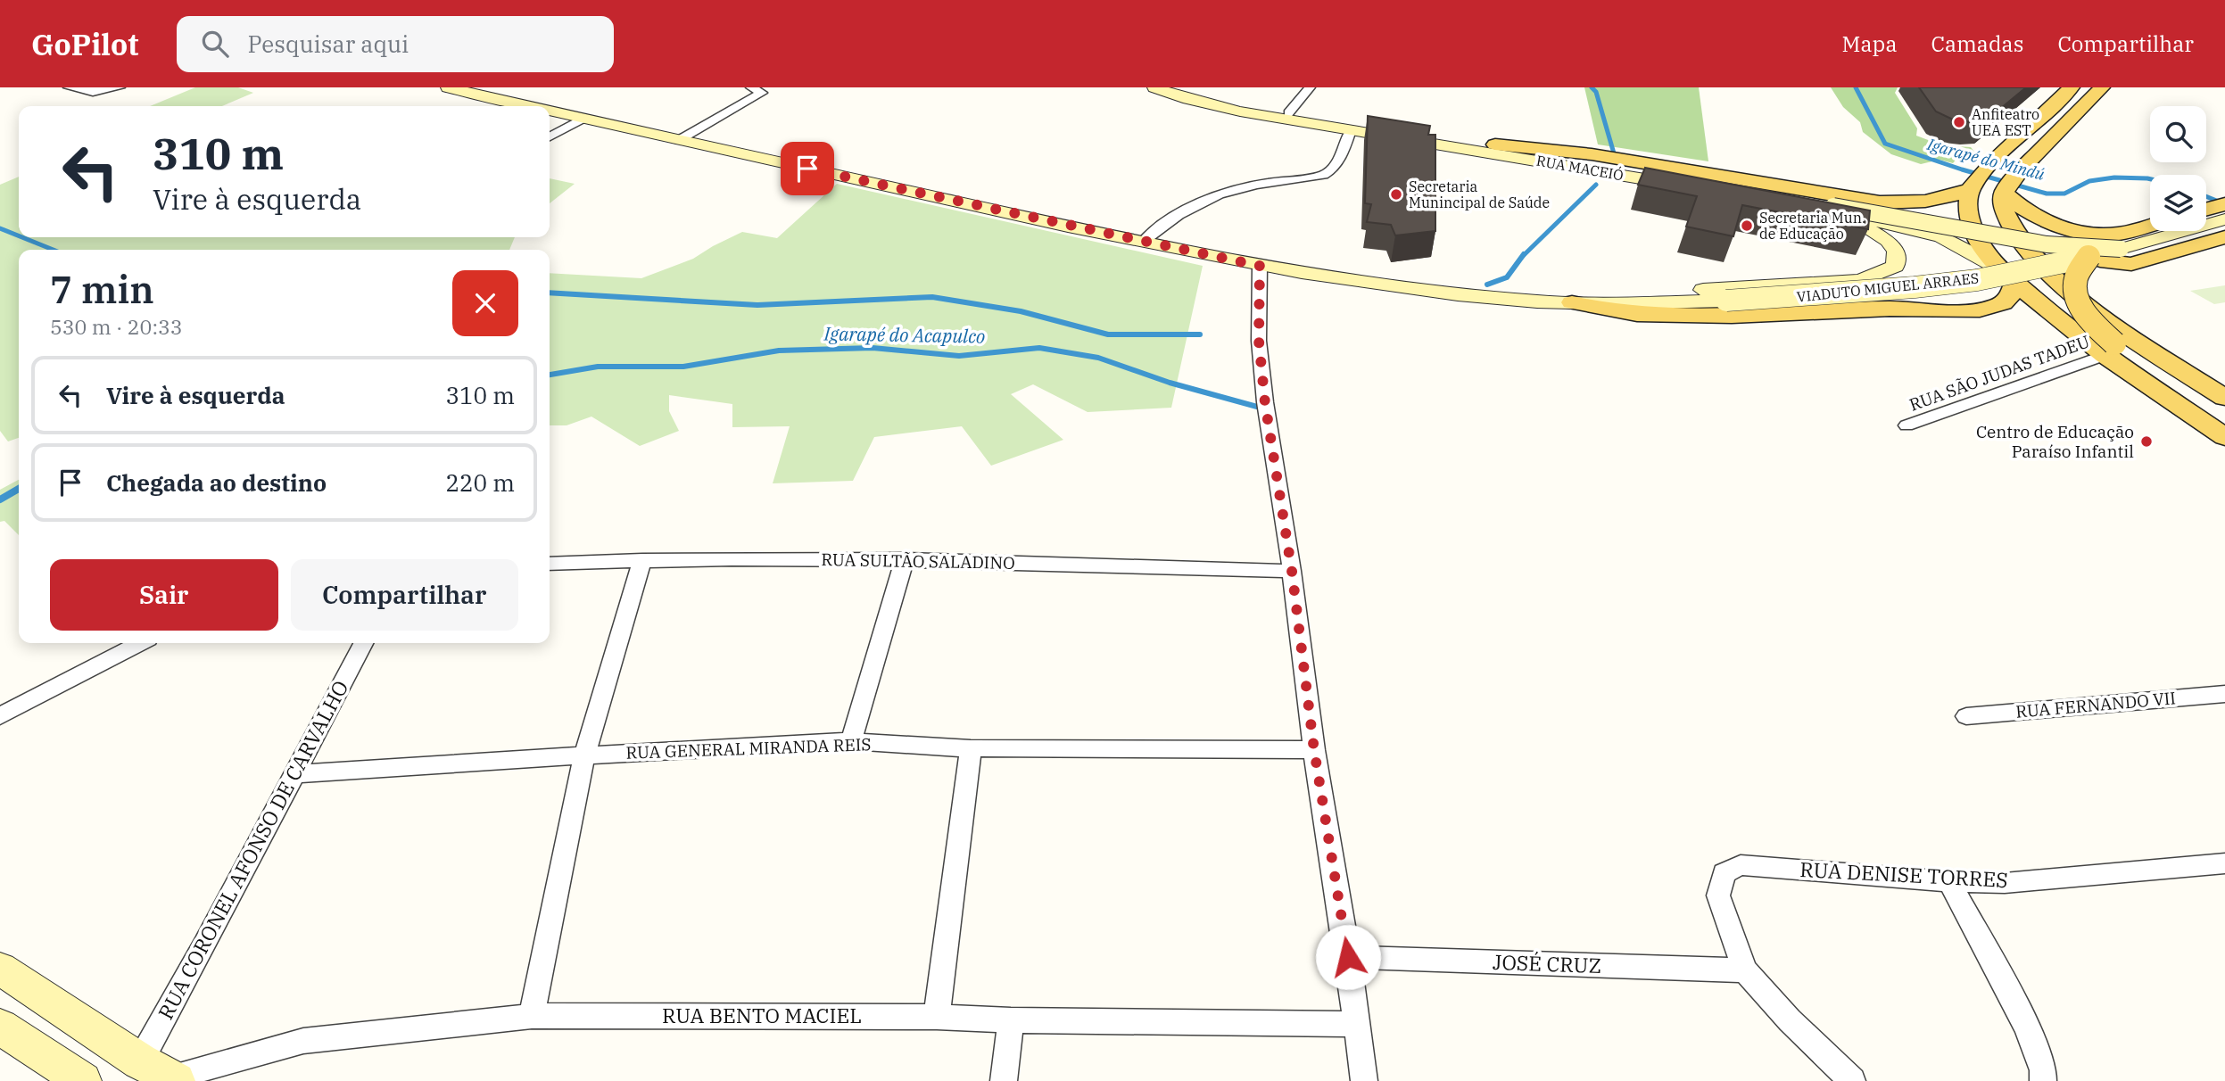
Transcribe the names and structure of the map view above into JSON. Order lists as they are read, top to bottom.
{
  "streets": {
    "main road": ["RUA MACEIÓ", "VIADUTO MIGUEL ARRAES"],
    "street": [
      "RUA SÃO JUDAS TADEU",
      "RUA SULTÃO SALADINO",
      "RUA FERNANDO VII",
      "RUA GENERAL MIRANDA REIS",
      "RUA CORONEL AFONSO DE CARVALHO",
      "RUA DENISE TORRES",
      "JOSÉ CRUZ",
      "RUA BENTO MACIEL"
    ]
  },
  "crossings": [
    ["RUA MACEIÓ", "VIADUTO MIGUEL ARRAES"],
    ["RUA GENERAL MIRANDA REIS", "RUA CORONEL AFONSO DE CARVALHO"],
    ["RUA DENISE TORRES", "JOSÉ CRUZ"]
  ],
  "water": ["Igarapé do Mindú", "Igarapé do Acapulco"],
  "places": [
    "Anfiteatro UEA EST",
    "Secretaria Munincipal de Saúde",
    "Secretaria Mun. de Educação",
    "Centro de Educação Paraíso Infantil"
  ],
  "page": {
    "header": "GoPilot",
    "search": "Pesquisar aqui",
    "nav": ["Mapa", "Camadas", "Compartilhar"],
    "turn": ["310 m", "Vire à esquerda"],
    "heading": ["7 min", "530 m · 20:33"],
    "list": [
      {
        "name": "Vire à esquerda",
        "value": "310 m"
      },
      {
        "name": "Chegada ao destino",
        "value": "220 m"
      }
    ],
    "buttons": ["Sair", "Compartilhar"]
  }
}
